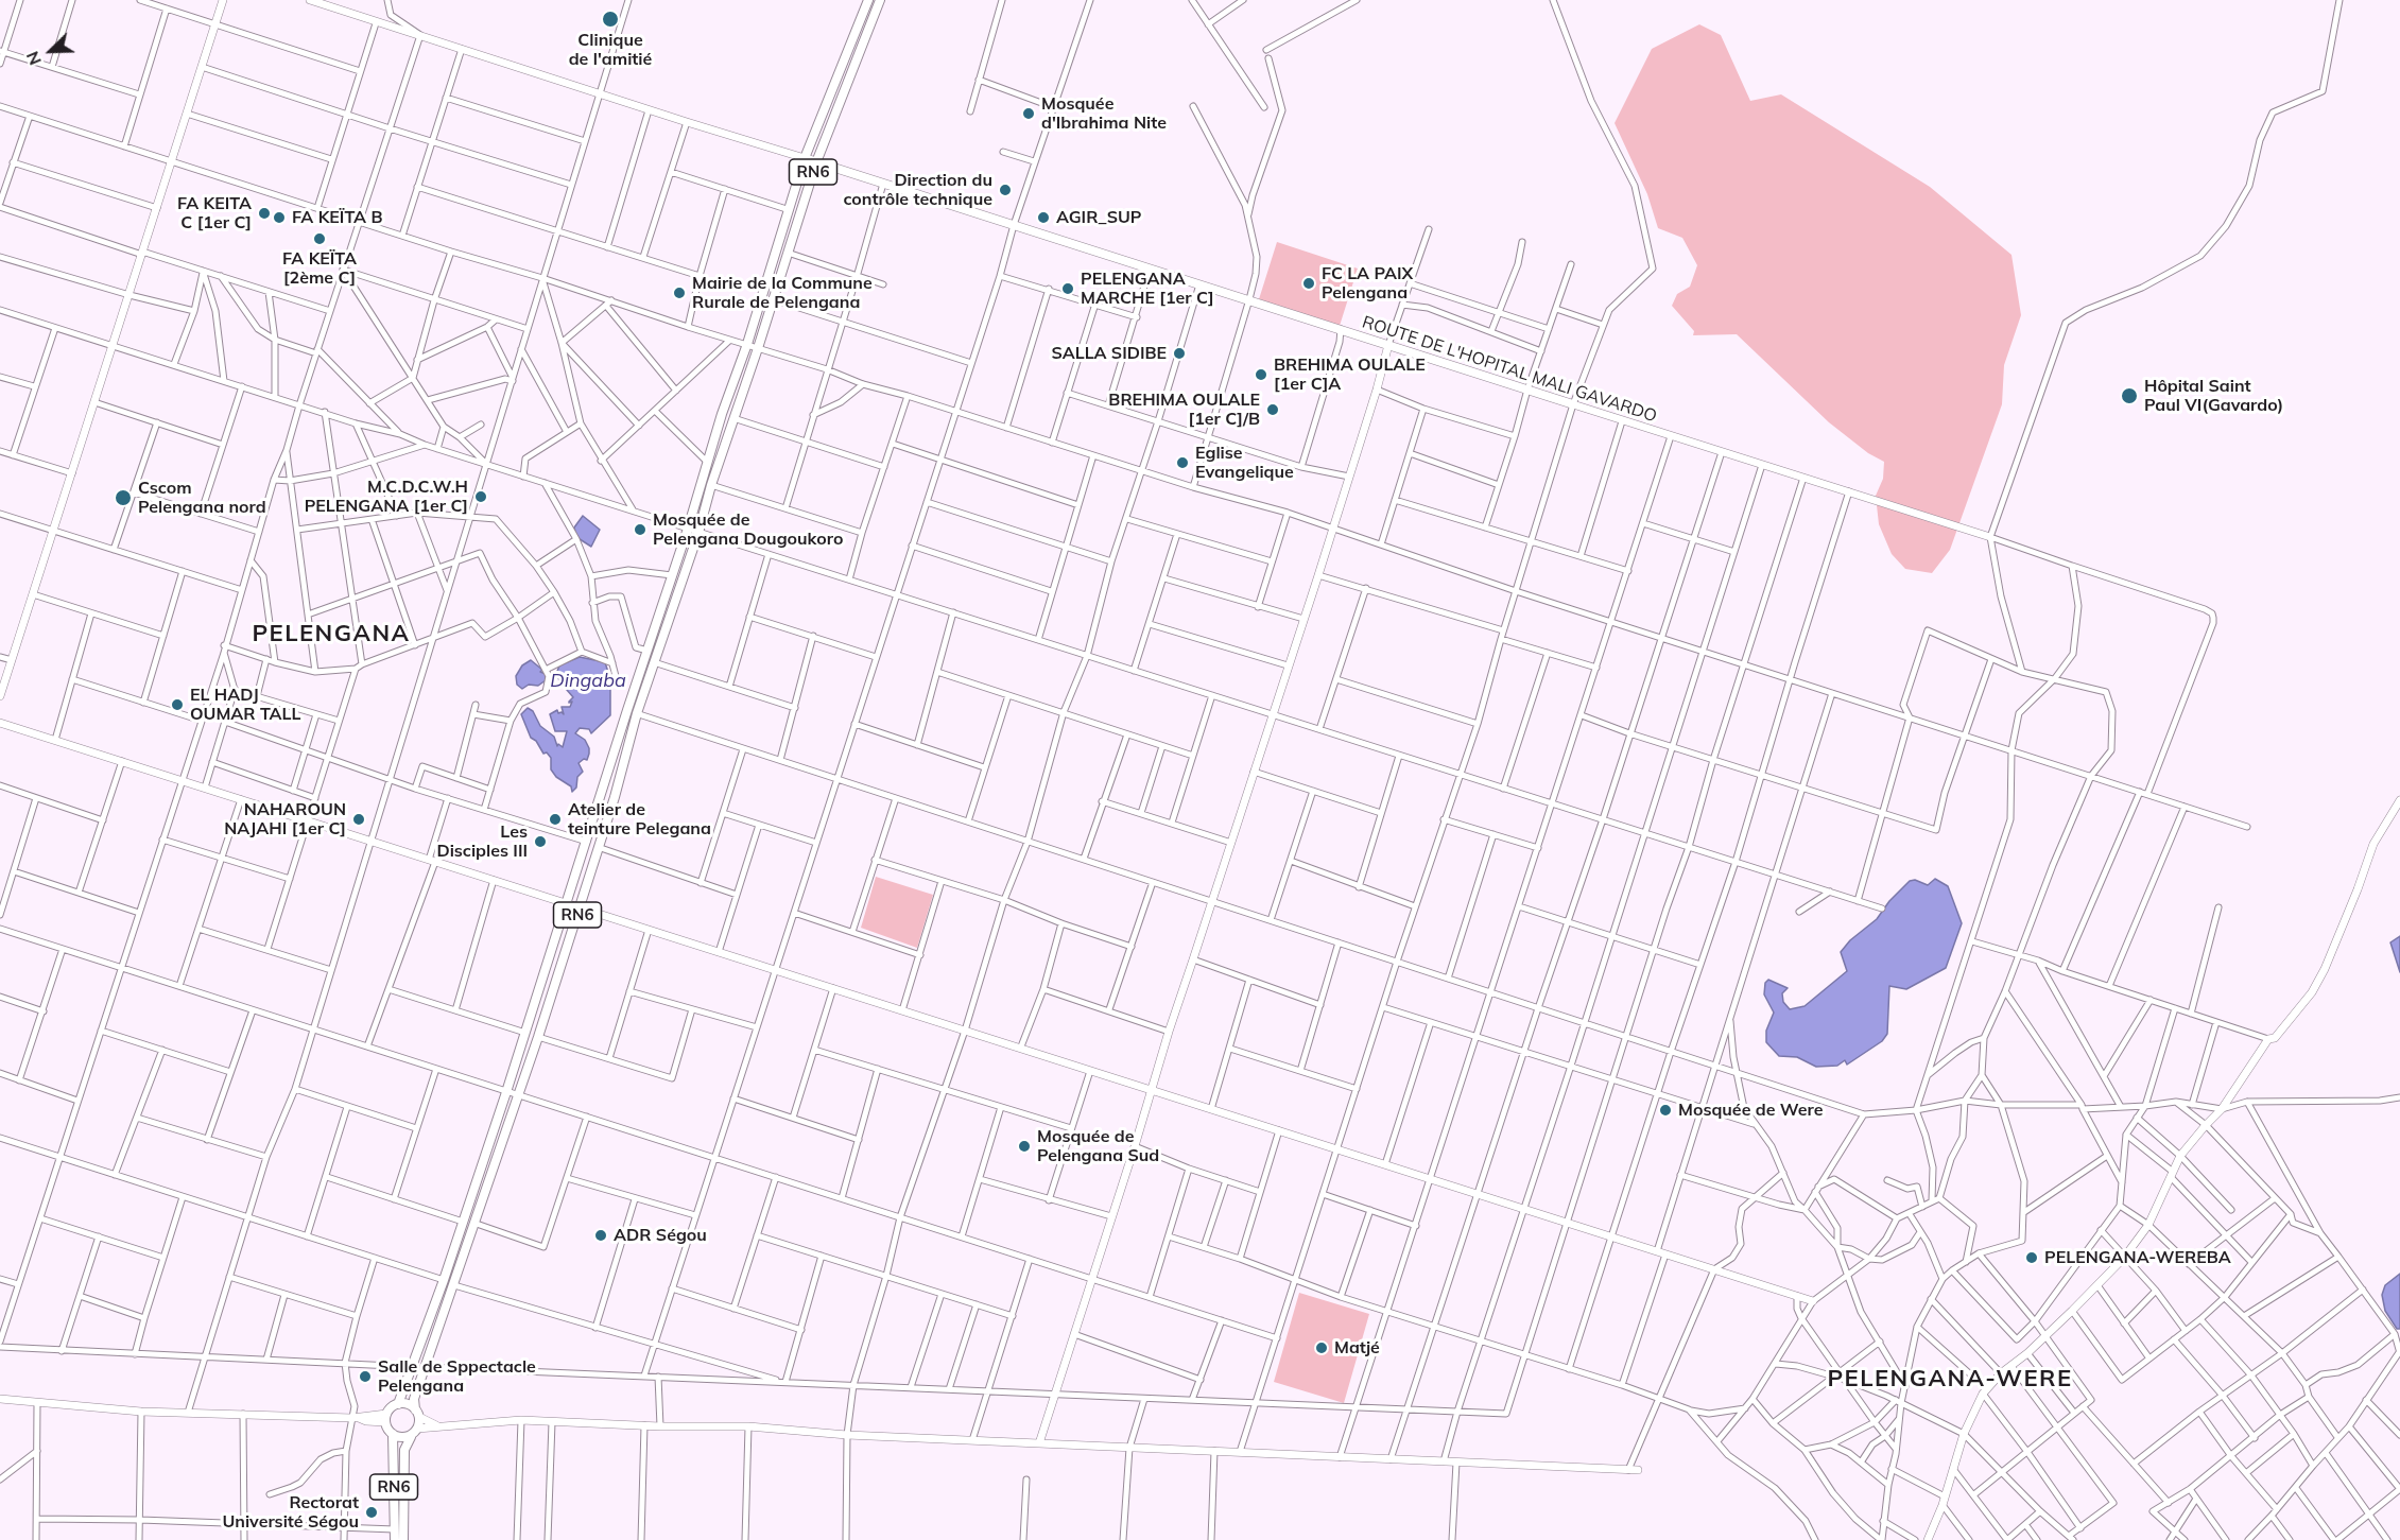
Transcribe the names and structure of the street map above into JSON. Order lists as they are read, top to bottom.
{
  "streets": {
    "highway": ["RN6"],
    "main road": ["ROUTE DE L'HOPITAL MALI GAVARDO"]
  },
  "crossings": [
    ["RN6", "ROUTE DE L'HOPITAL MALI GAVARDO"]
  ],
  "districts": ["PELENGANA", "PELENGANA-WERE"],
  "water": ["Dingaba"],
  "places": [
    "Clinique de l'amitié",
    "Mosquée d'Ibrahima Nite",
    "Direction du contrôle technique",
    "FA KEITA C [1er C]",
    "FA KEÏTA B",
    "AGIR_SUP",
    "FA KEÏTA [2ème C]",
    "FC LA PAIX Pelengana",
    "PELENGANA MARCHE [1er C]",
    "Mairie de la Commune Rurale de Pelengana",
    "SALLA SIDIBE",
    "BREHIMA OULALE [1er C]A",
    "Hôpital Saint Paul VI(Gavardo)",
    "BREHIMA OULALE [1er C]/B",
    "Eglise Evangelique",
    "M.C.D.C.W.H PELENGANA [1er C]",
    "Cscom Pelengana nord",
    "Mosquée de Pelengana Dougoukoro",
    "EL HADJ OUMAR TALL",
    "NAHAROUN NAJAHI [1er C]",
    "Atelier de teinture Pelegana",
    "Les Disciples III",
    "Mosquée de Were",
    "Mosquée de Pelengana Sud",
    "ADR Ségou",
    "PELENGANA-WEREBA",
    "Matjé",
    "Salle de Sppectacle Pelengana",
    "Rectorat Université Ségou"
  ],
  "north": "bottom left"
}
